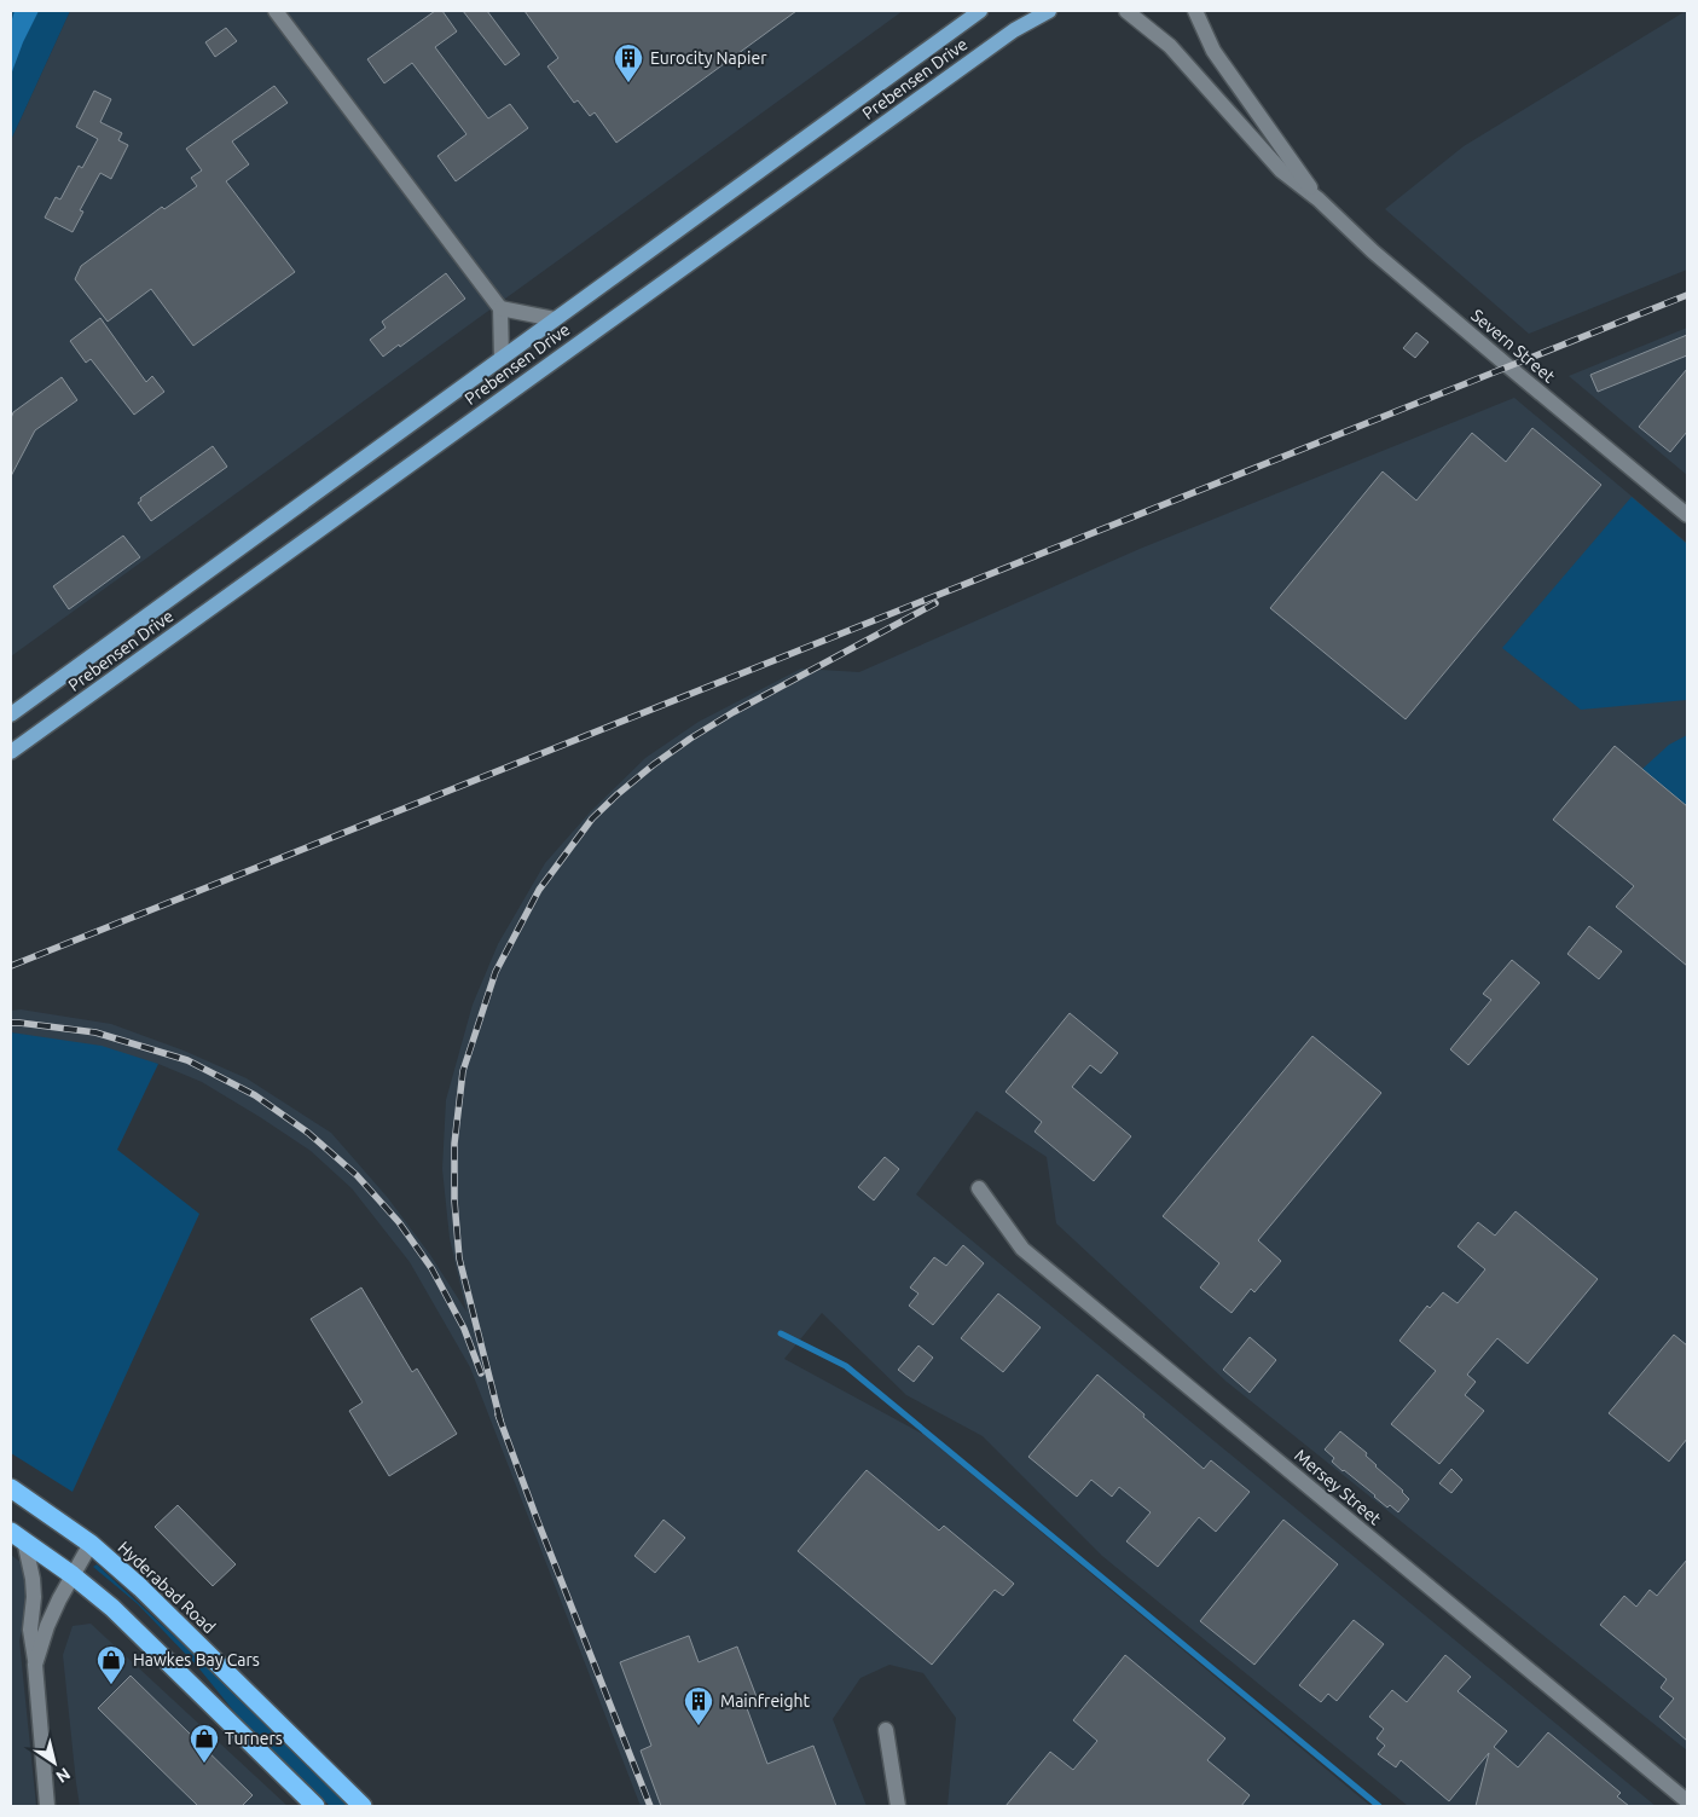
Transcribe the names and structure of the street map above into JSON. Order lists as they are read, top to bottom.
{
  "streets": {
    "highway": ["Hyderabad Road"],
    "main road": ["Prebensen Drive"],
    "street": ["Severn Street", "Mersey Street"]
  },
  "places": {
    "building": ["Eurocity Napier", "Mainfreight"],
    "shop": ["Hawkes Bay Cars", "Turners"]
  },
  "north": "bottom right"
}
